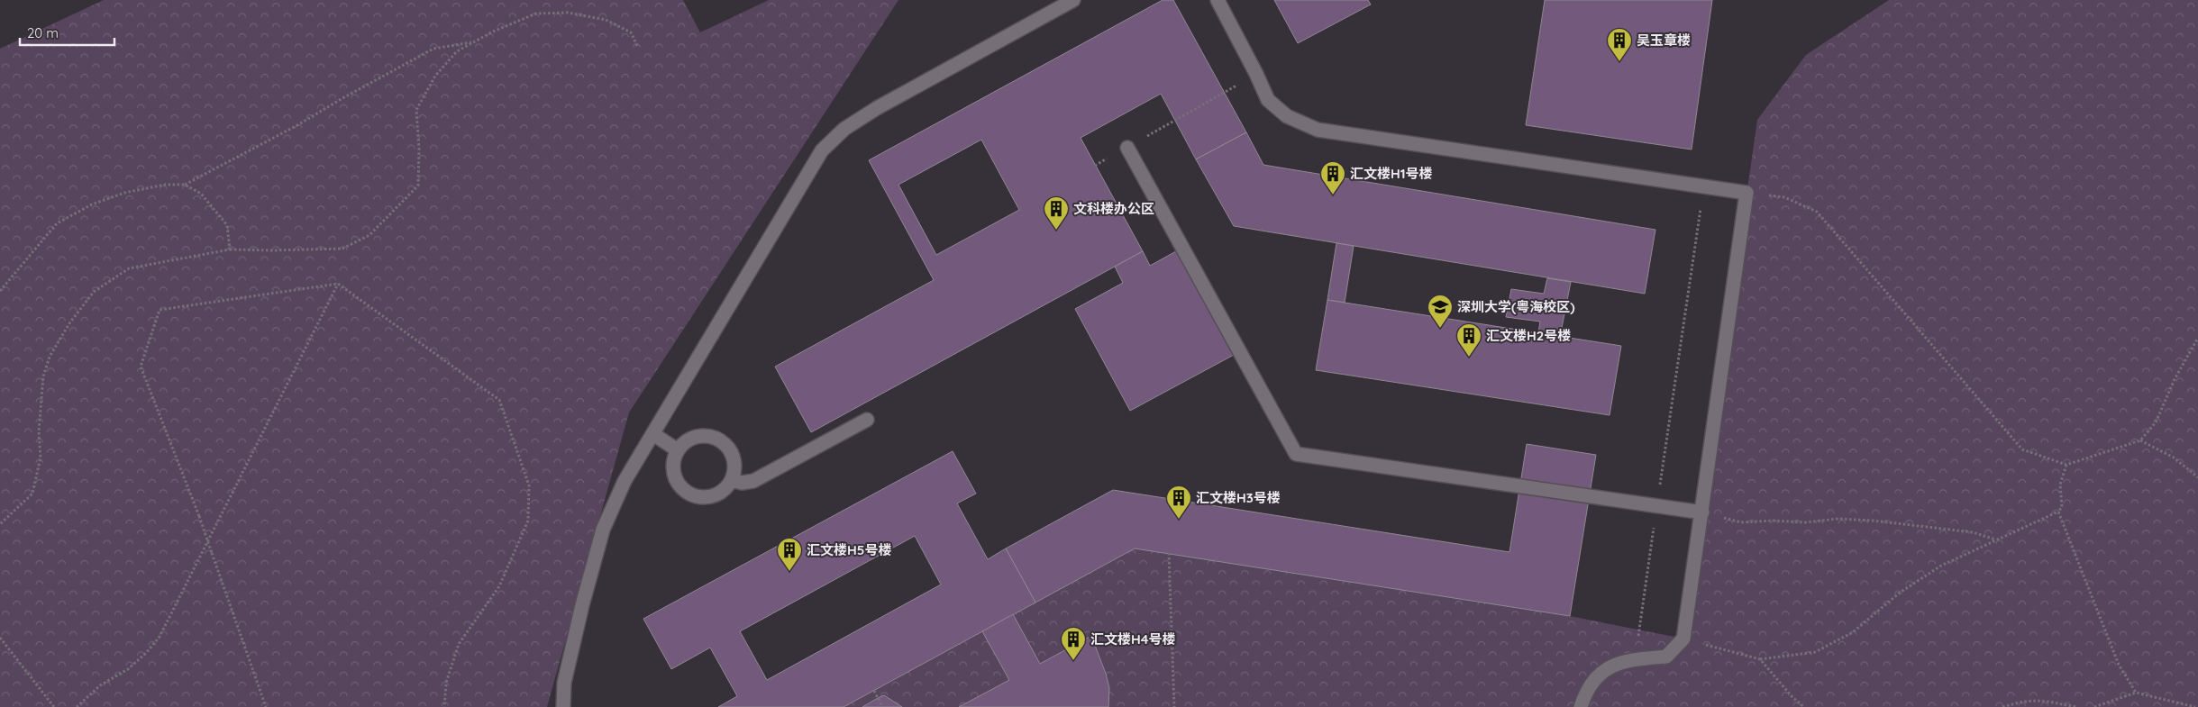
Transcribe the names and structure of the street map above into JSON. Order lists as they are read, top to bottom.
{
  "places": {
    "building": [
      "吴玉章楼",
      "汇文楼H1号楼",
      "文科楼办公区",
      "汇文楼H2号楼",
      "汇文楼H3号楼",
      "汇文楼H5号楼",
      "汇文楼H4号楼"
    ],
    "school or university": ["深圳大学(粤海校区)"]
  },
  "scale_bar": "20 m"
}
